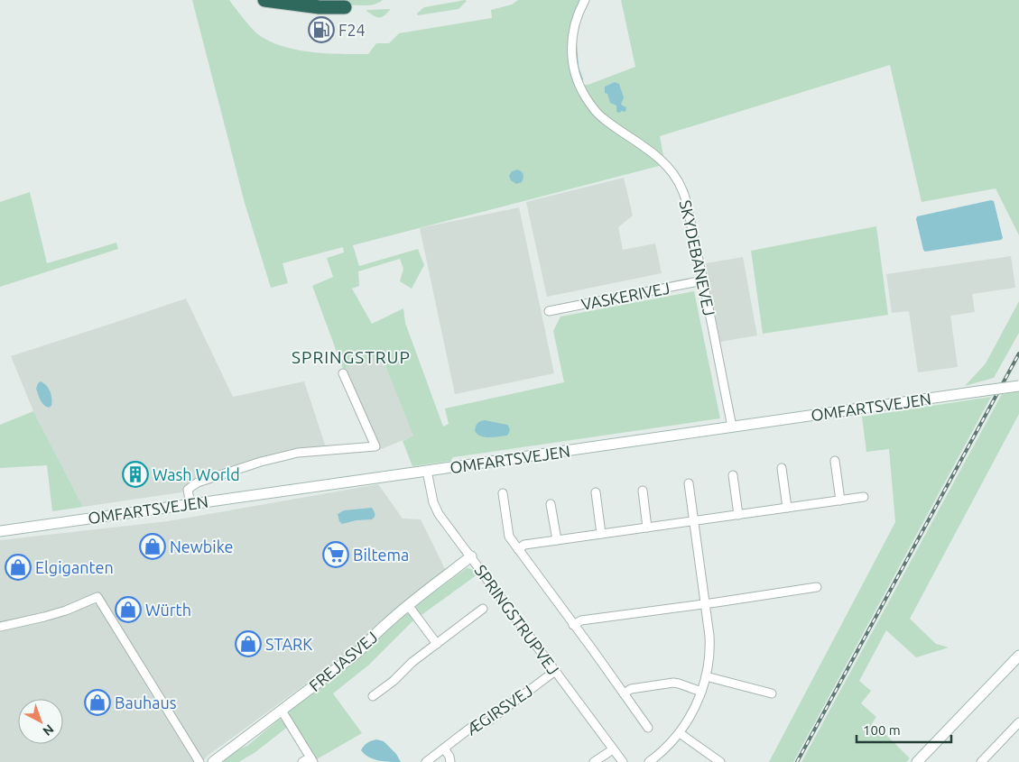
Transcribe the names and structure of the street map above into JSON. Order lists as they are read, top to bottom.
{
  "streets": {
    "main road": ["OMFARTSVEJEN", "FREJASVEJ"],
    "street": [
      "SKYDEBANEVEJ",
      "VASKERIVEJ",
      "SPRINGSTRUPVEJ",
      "ÆGIRSVEJ"
    ]
  },
  "crossings": [
    ["SKYDEBANEVEJ", "VASKERIVEJ"],
    ["SKYDEBANEVEJ", "OMFARTSVEJEN"],
    ["OMFARTSVEJEN", "SPRINGSTRUPVEJ"],
    ["SPRINGSTRUPVEJ", "FREJASVEJ"],
    ["SPRINGSTRUPVEJ", "ÆGIRSVEJ"]
  ],
  "districts": ["SPRINGSTRUP"],
  "places": {
    "fuel station": ["F24"],
    "building": ["Wash World"],
    "shop": [
      "Newbike",
      "Elgiganten",
      "Würth",
      "STARK",
      "Bauhaus"
    ],
    "supermarket": ["Biltema"]
  },
  "scale_bar": "100 m",
  "north": "bottom right"
}
